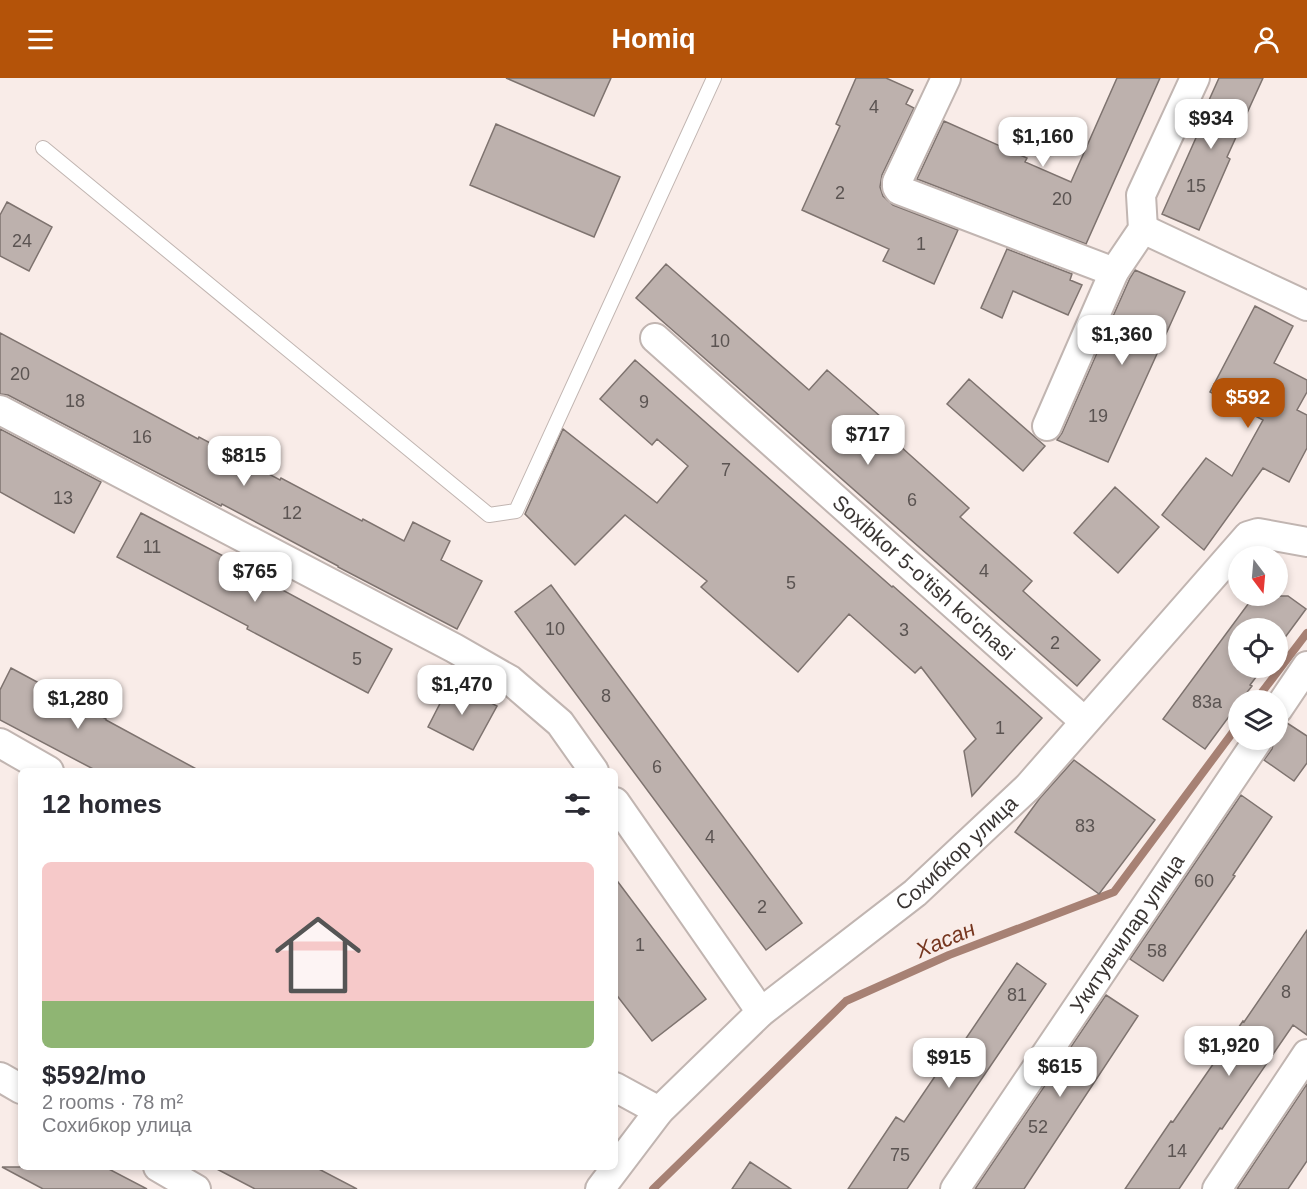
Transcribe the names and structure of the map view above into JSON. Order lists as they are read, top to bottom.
{
  "streets": {
    "street": ["Soxibkor 5-o'tish ko'chasi", "Сохибкор улица", "Укитувчилар улица"]
  },
  "crossings": [
    ["Soxibkor 5-o'tish ko'chasi", "Сохибкор улица"]
  ],
  "water": ["Хасан"],
  "house_numbers": [
    "4",
    "15",
    "2",
    "20",
    "24",
    "1",
    "10",
    "20",
    "18",
    "9",
    "19",
    "16",
    "7",
    "13",
    "6",
    "12",
    "11",
    "4",
    "5",
    "10",
    "3",
    "2",
    "5",
    "8",
    "83a",
    "1",
    "6",
    "83",
    "4",
    "60",
    "2",
    "1",
    "58",
    "8",
    "81",
    "52",
    "14",
    "75"
  ],
  "north": "bottom",
  "page": {
    "header": "Homiq",
    "price": [
      "$934",
      "$1,160",
      "$1,360",
      "$592",
      "$717",
      "$815",
      "$765",
      "$1,470",
      "$1,280",
      "$1,920",
      "$915",
      "$615"
    ],
    "heading": "12 homes",
    "list": [
      {
        "name": "$592/mo",
        "note": "2 rooms · 78 m² · Сохибкор улица"
      }
    ]
  }
}
